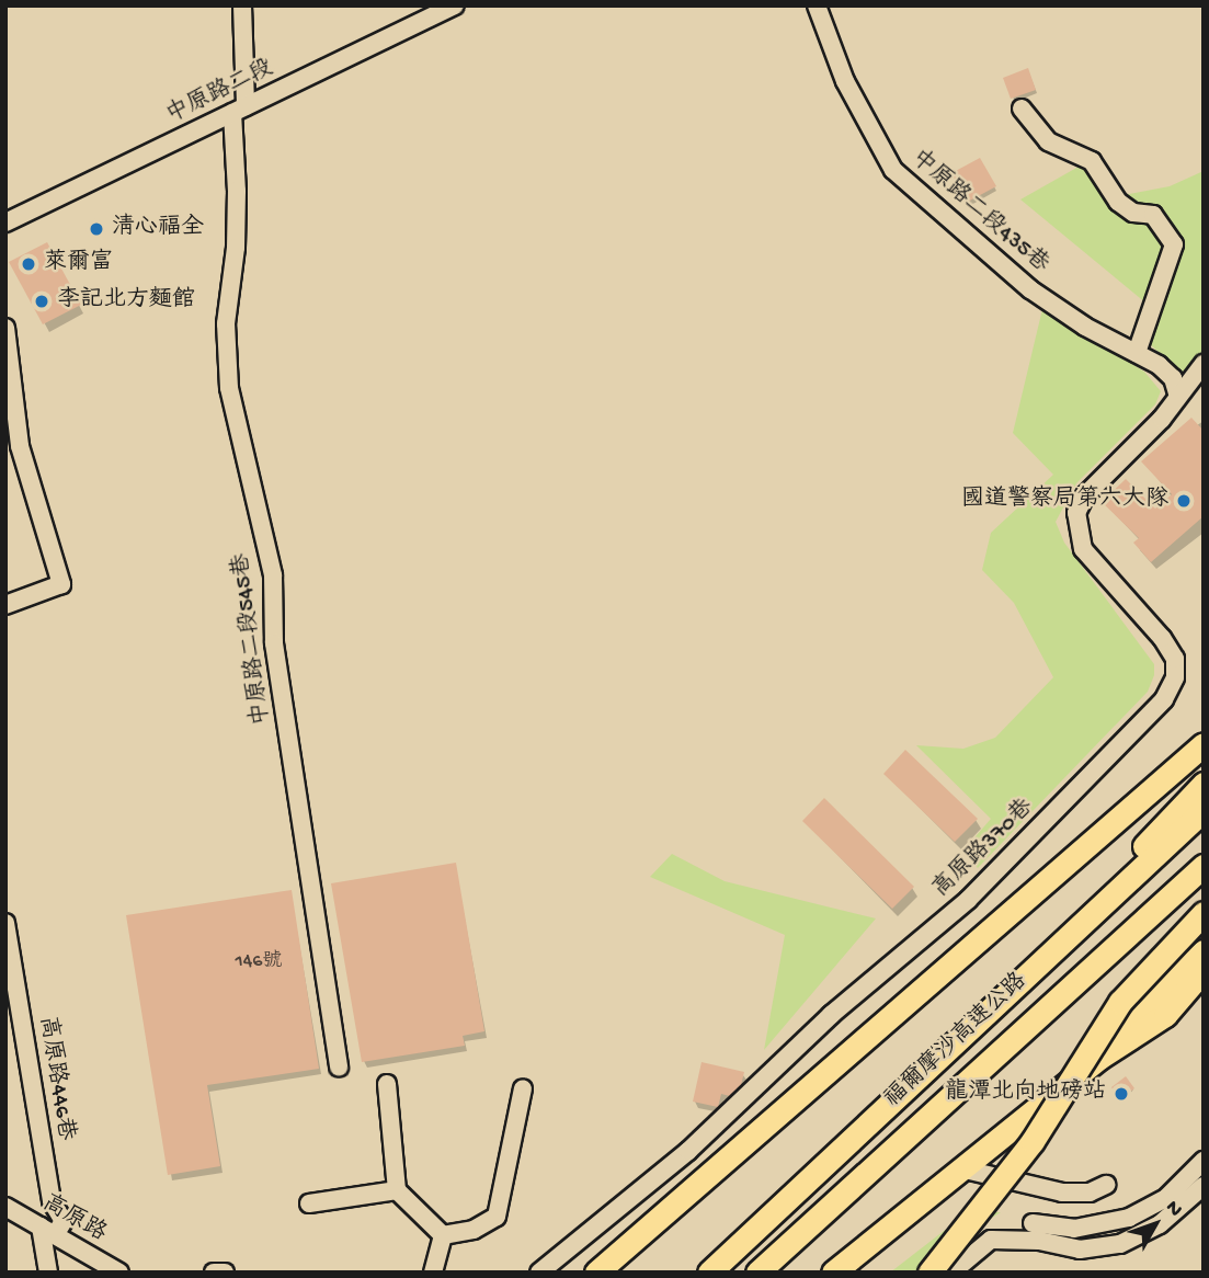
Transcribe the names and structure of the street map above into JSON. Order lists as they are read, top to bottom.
{
  "streets": {
    "highway": ["福爾摩沙高速公路"],
    "street": [
      "中原路二段",
      "中原路二段435巷",
      "中原路二段545巷",
      "高原路370巷",
      "高原路446巷",
      "高原路"
    ]
  },
  "crossings": [
    ["中原路二段", "中原路二段545巷"],
    ["中原路二段435巷", "高原路370巷"],
    ["高原路446巷", "高原路"]
  ],
  "places": [
    "清心福全",
    "萊爾富",
    "李記北方麵館",
    "國道警察局第六大隊",
    "龍潭北向地磅站"
  ],
  "house_numbers": ["146號"],
  "north": "top right"
}
